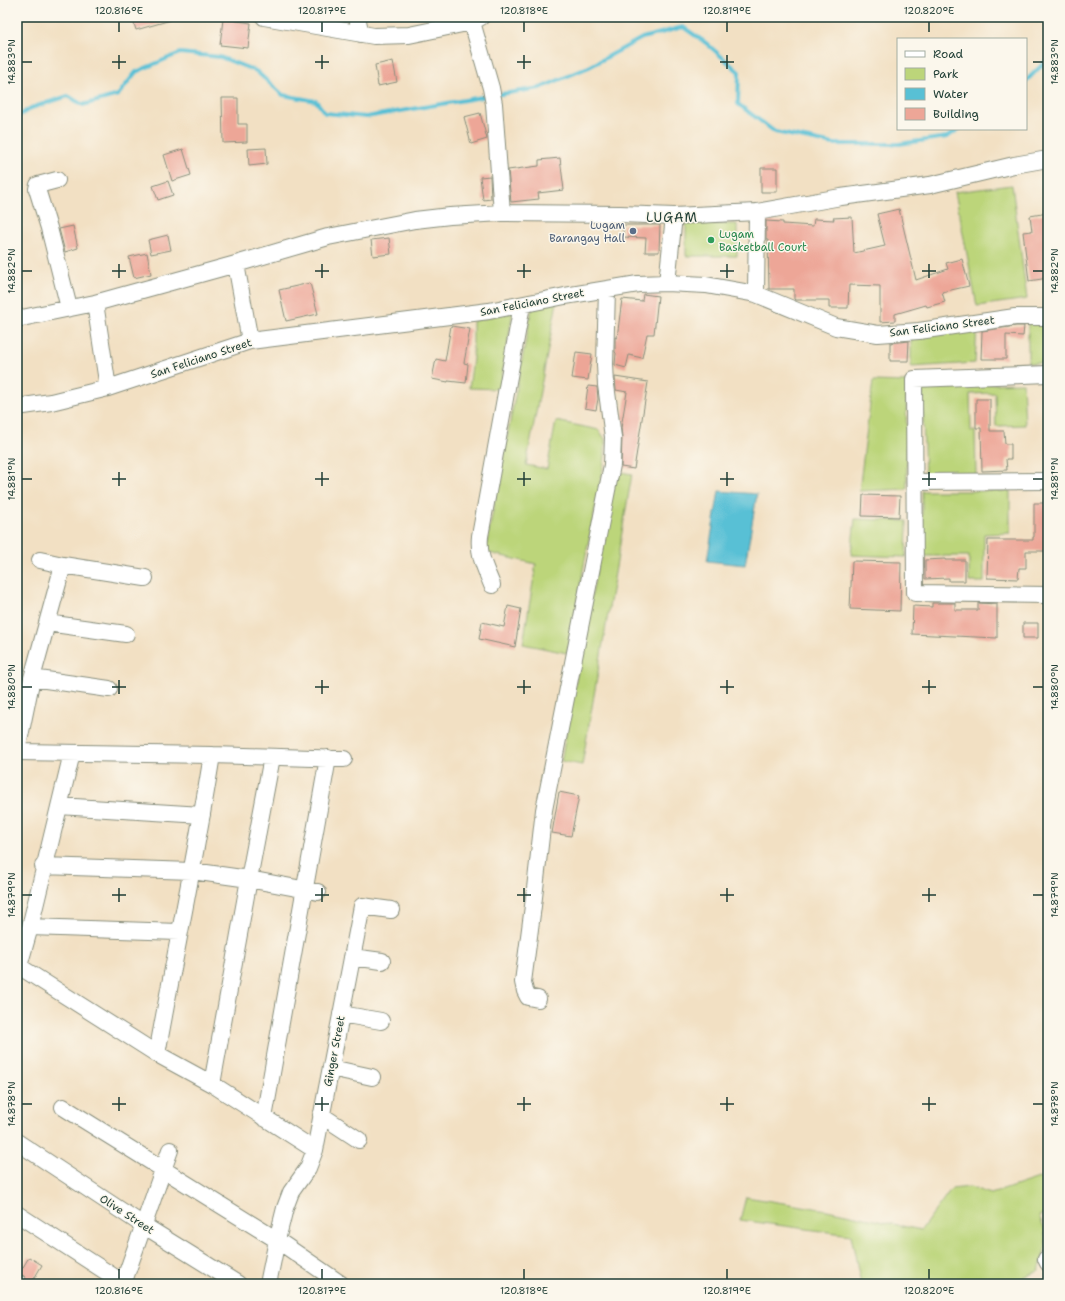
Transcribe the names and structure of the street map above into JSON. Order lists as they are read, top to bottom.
{
  "streets": {
    "street": ["San Feliciano Street", "Ginger Street", "Olive Street"]
  },
  "districts": ["LUGAM"],
  "places": ["Lugam Barangay Hall", "Lugam Basketball Court"],
  "legend": [
    "Road",
    "Park",
    "Water",
    "Building"
  ],
  "coordinates": [
    "120.816°E",
    "120.817°E",
    "120.818°E",
    "120.819°E",
    "120.820°E",
    "14.883°N",
    "14.882°N",
    "14.881°N",
    "14.880°N",
    "14.879°N",
    "14.878°N"
  ]
}
